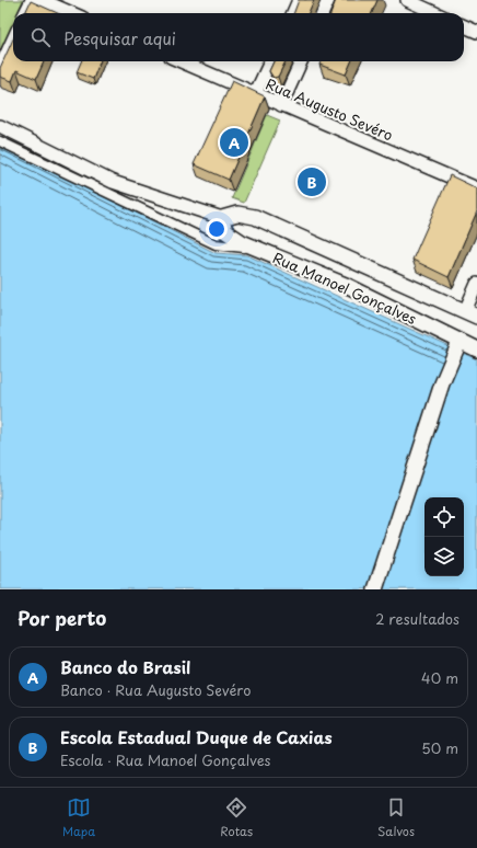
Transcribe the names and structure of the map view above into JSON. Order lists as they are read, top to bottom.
{
  "streets": {
    "street": ["Rua Augusto Sevéro", "Rua Manoel Gonçalves"]
  },
  "page": {
    "search": "Pesquisar aqui",
    "pins": ["A", "B"],
    "heading": ["Por perto", "2 resultados"],
    "list": [
      {
        "mark": "A",
        "name": "Banco do Brasil",
        "note": "Banco · Rua Augusto Sevéro",
        "value": "40 m"
      },
      {
        "mark": "B",
        "name": "Escola Estadual Duque de Caxias",
        "note": "Escola · Rua Manoel Gonçalves",
        "value": "50 m"
      }
    ],
    "nav": ["Mapa", "Rotas", "Salvos"]
  }
}
